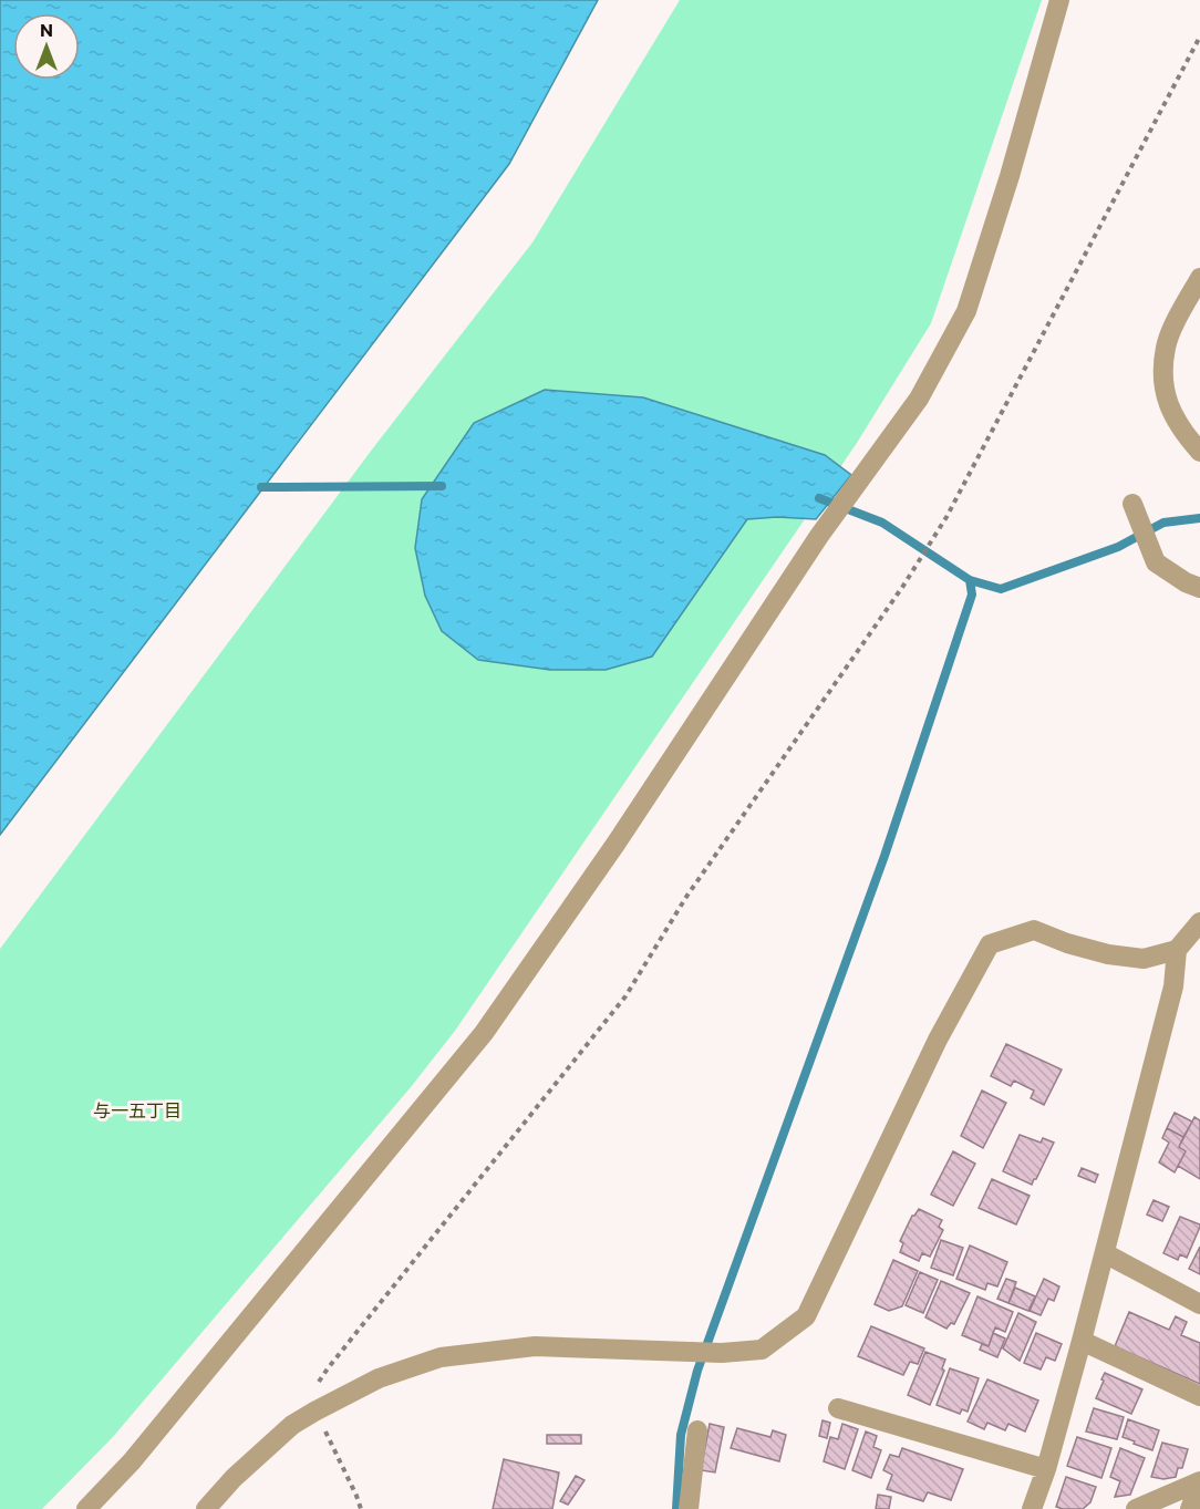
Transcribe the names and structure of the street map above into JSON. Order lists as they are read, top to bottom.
{
  "districts": ["与一五丁目"],
  "north": "top"
}
